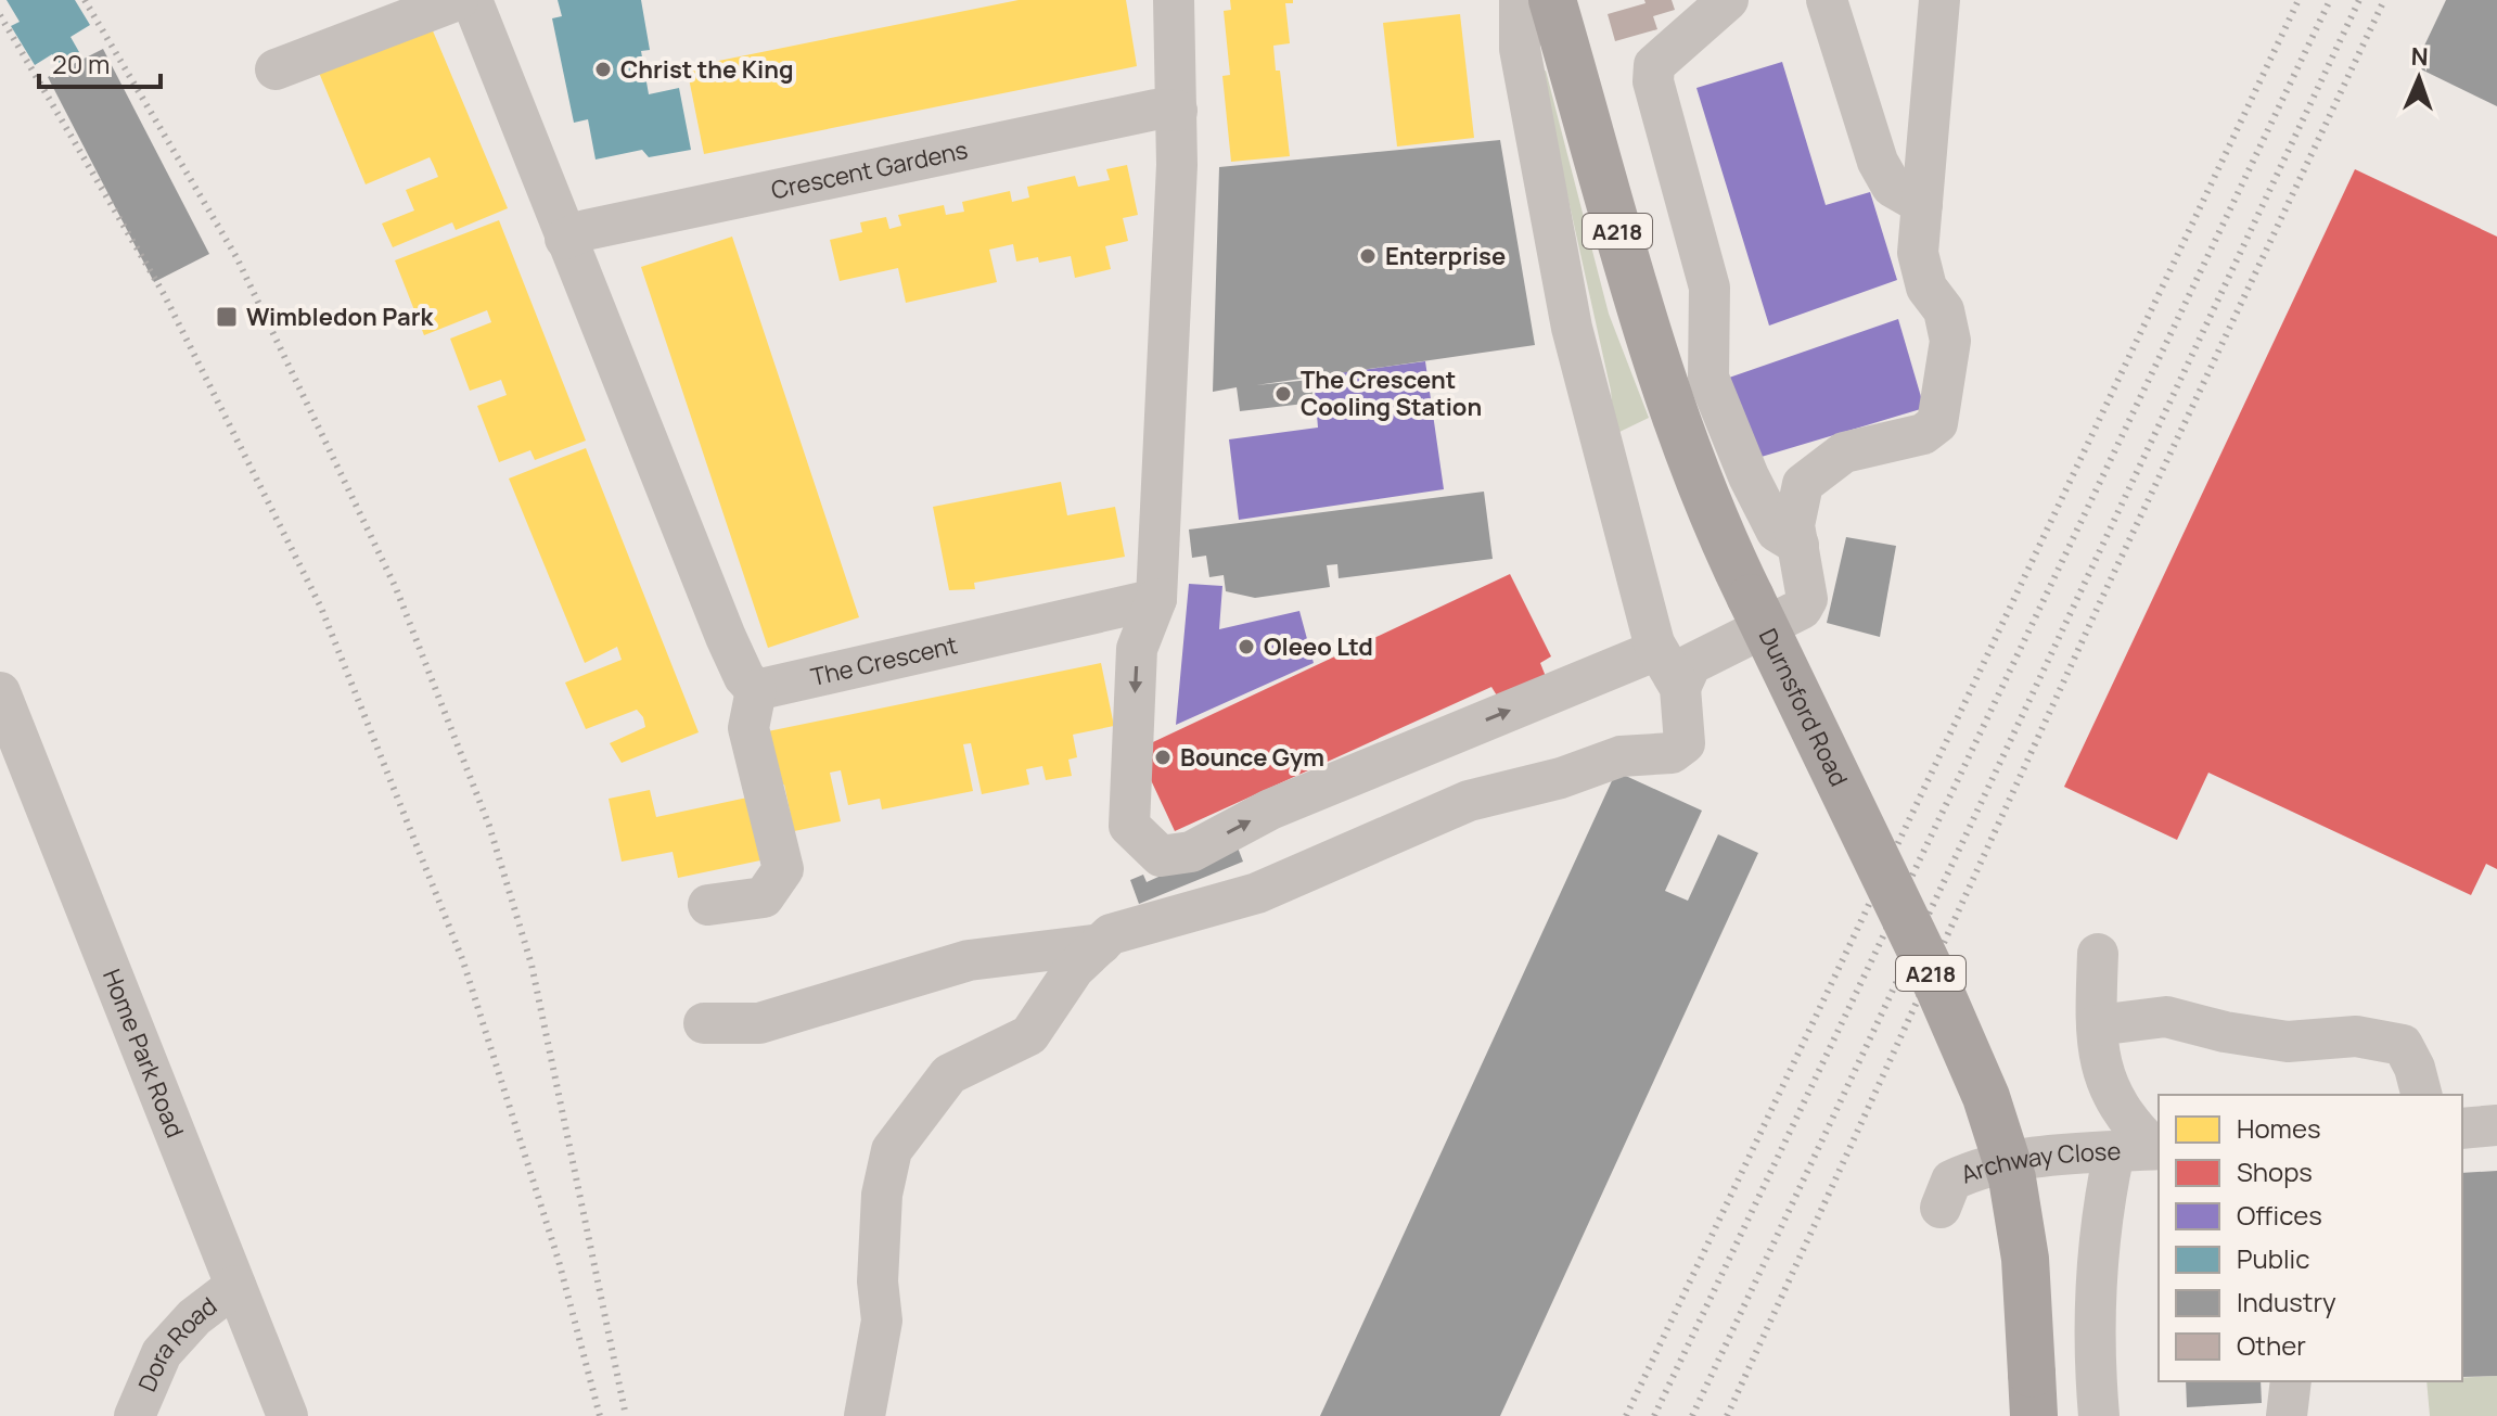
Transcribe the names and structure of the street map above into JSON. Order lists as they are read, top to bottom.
{
  "streets": {
    "main road": ["A218", "Durnsford Road"],
    "street": [
      "Crescent Gardens",
      "The Crescent",
      "Home Park Road",
      "Archway Close",
      "Dora Road"
    ]
  },
  "crossings": [
    ["Home Park Road", "Dora Road"]
  ],
  "places": {
    "other": [
      "Christ the King",
      "Enterprise",
      "The Crescent Cooling Station",
      "Oleeo Ltd",
      "Bounce Gym"
    ],
    "transit": ["Wimbledon Park"]
  },
  "legend": [
    "Homes",
    "Shops",
    "Offices",
    "Public",
    "Industry",
    "Other"
  ],
  "scale_bar": "20 m",
  "north": "top"
}
